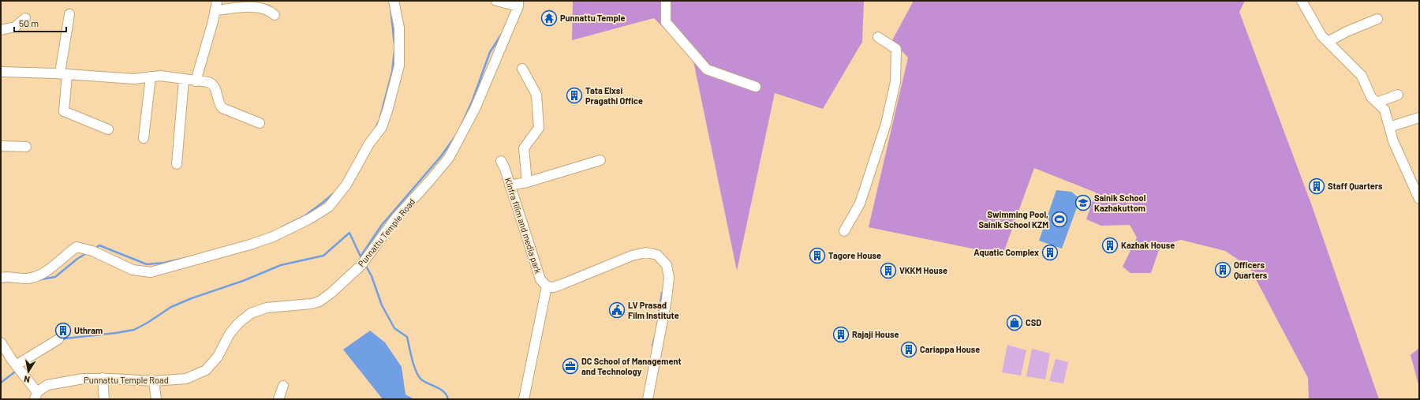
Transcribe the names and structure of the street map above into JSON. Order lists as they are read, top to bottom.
{
  "streets": {
    "street": ["Kinfra filim and media park", "Punnattu Temple Road"]
  },
  "places": {
    "temple": ["Punnattu Temple"],
    "building": [
      "Tata Elxsi Pragathi Office",
      "Staff Quarters",
      "Kazhak House",
      "Aquatic Complex",
      "Tagore House",
      "Officers Quarters",
      "VKKM House",
      "Uthram",
      "Rajaji House",
      "Cariappa House"
    ],
    "school or university": ["Sainik School Kazhakuttom"],
    "sports": ["Swimming Pool, Sainik School KZM"],
    "public building": ["LV Prasad Film Institute"],
    "shop": ["CSD"],
    "office": ["DC School of Management and Technology"]
  },
  "scale_bar": "50 m",
  "north": "bottom"
}
